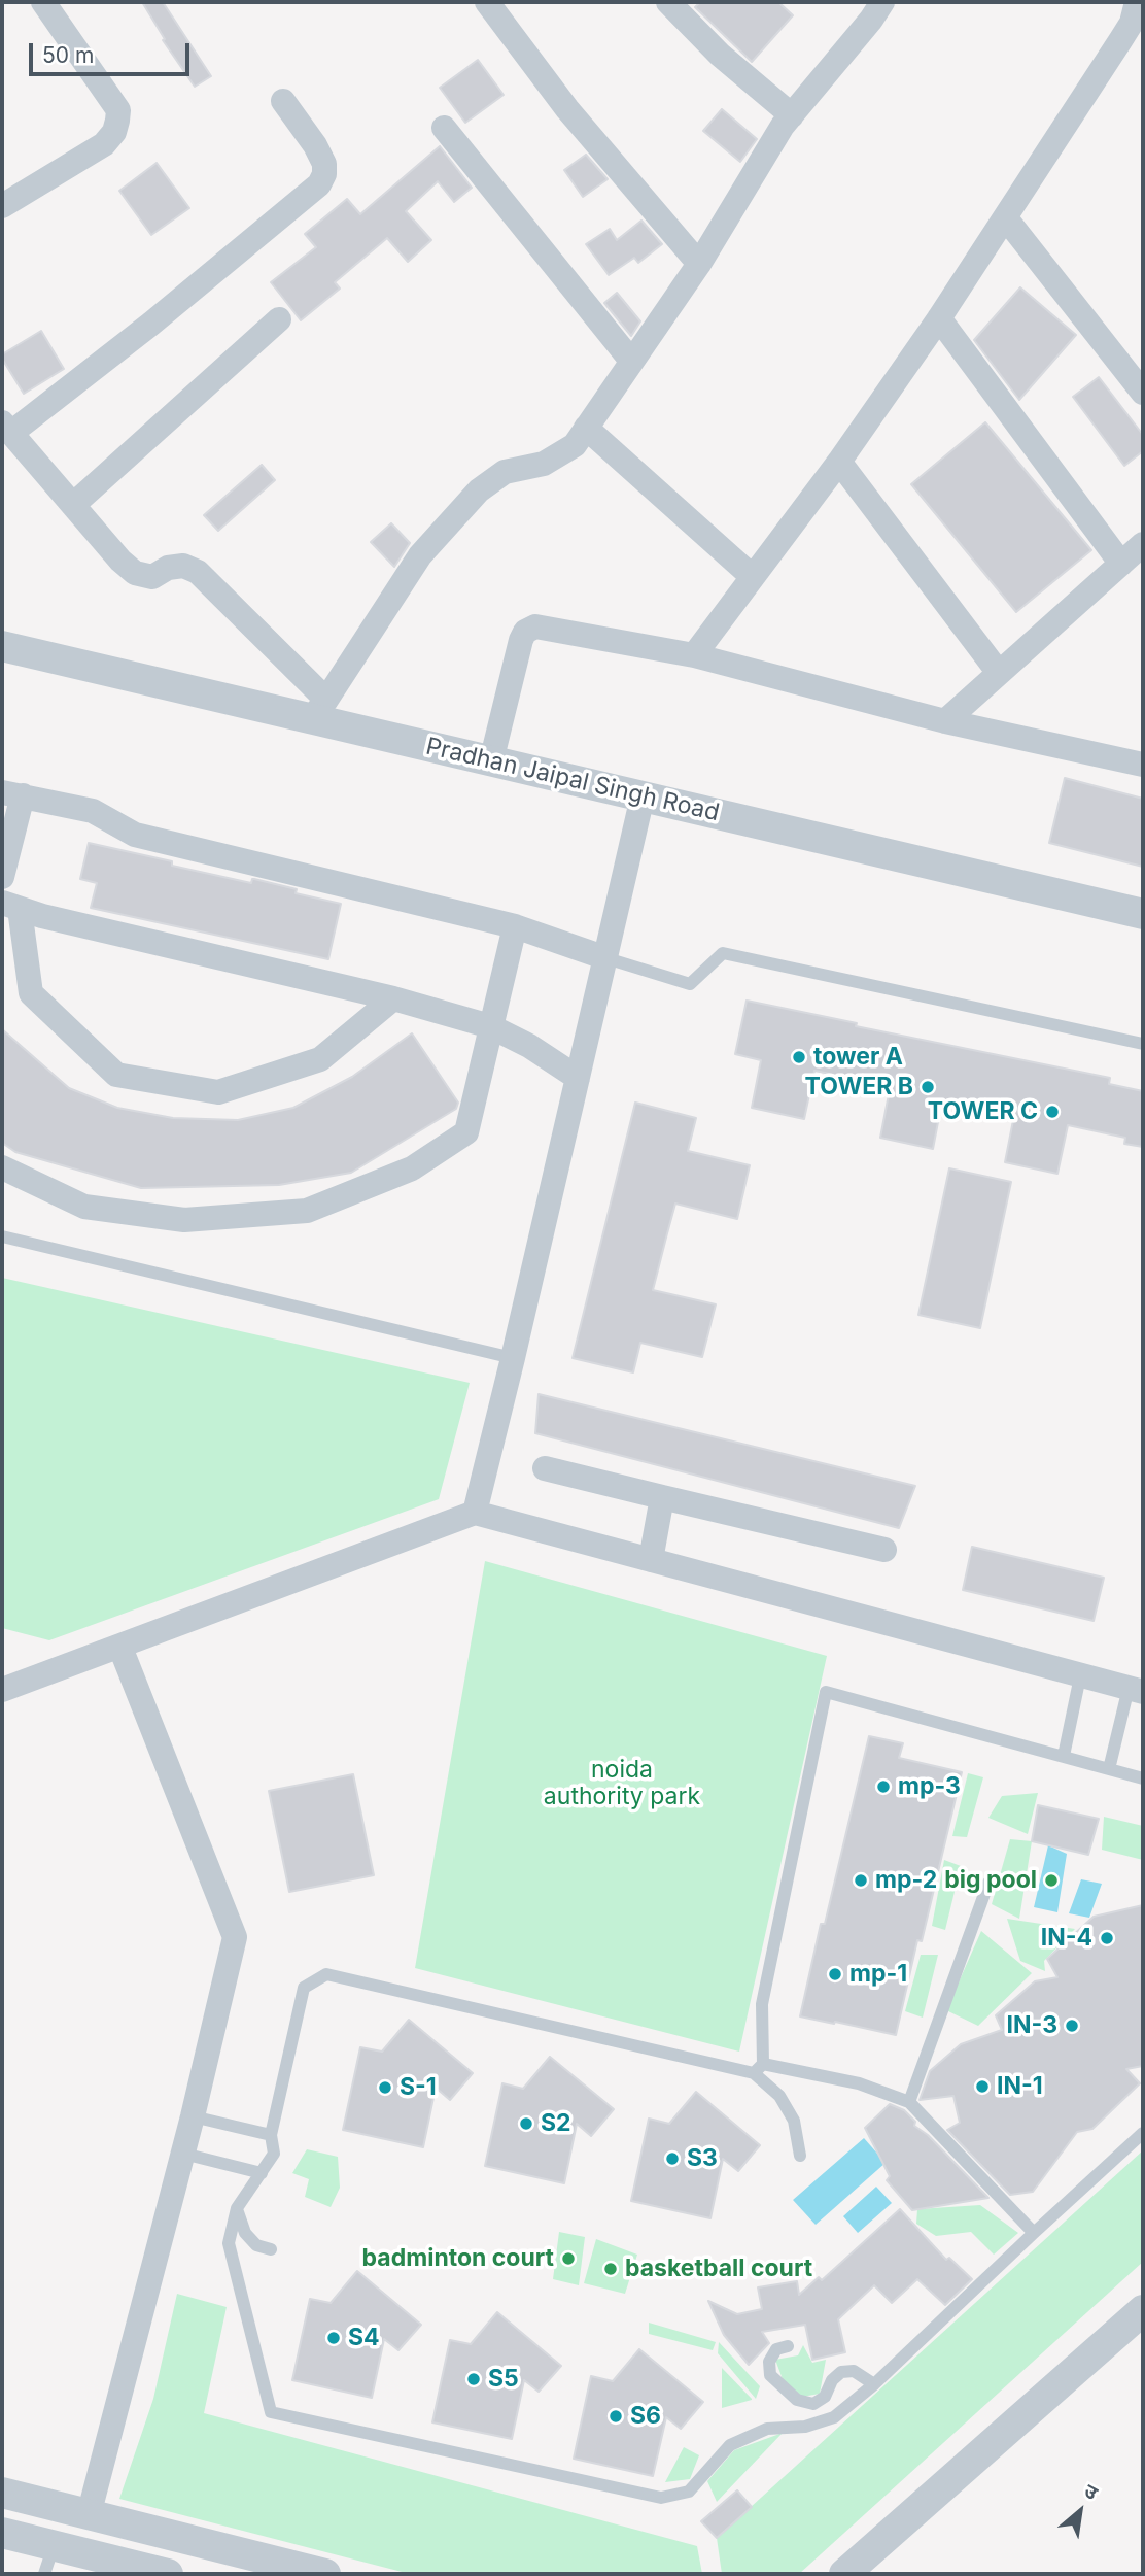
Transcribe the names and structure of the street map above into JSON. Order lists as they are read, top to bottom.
{
  "streets": {
    "street": ["Pradhan Jaipal Singh Road"]
  },
  "parks": ["noida authority park"],
  "places": [
    "tower A",
    "TOWER B",
    "TOWER C",
    "mp-3",
    "mp-2",
    "big pool",
    "IN-4",
    "mp-1",
    "IN-3",
    "IN-1",
    "S-1",
    "S2",
    "S3",
    "badminton court",
    "basketball court",
    "S4",
    "S5",
    "S6"
  ],
  "scale_bar": "50 m",
  "north": "top right"
}
